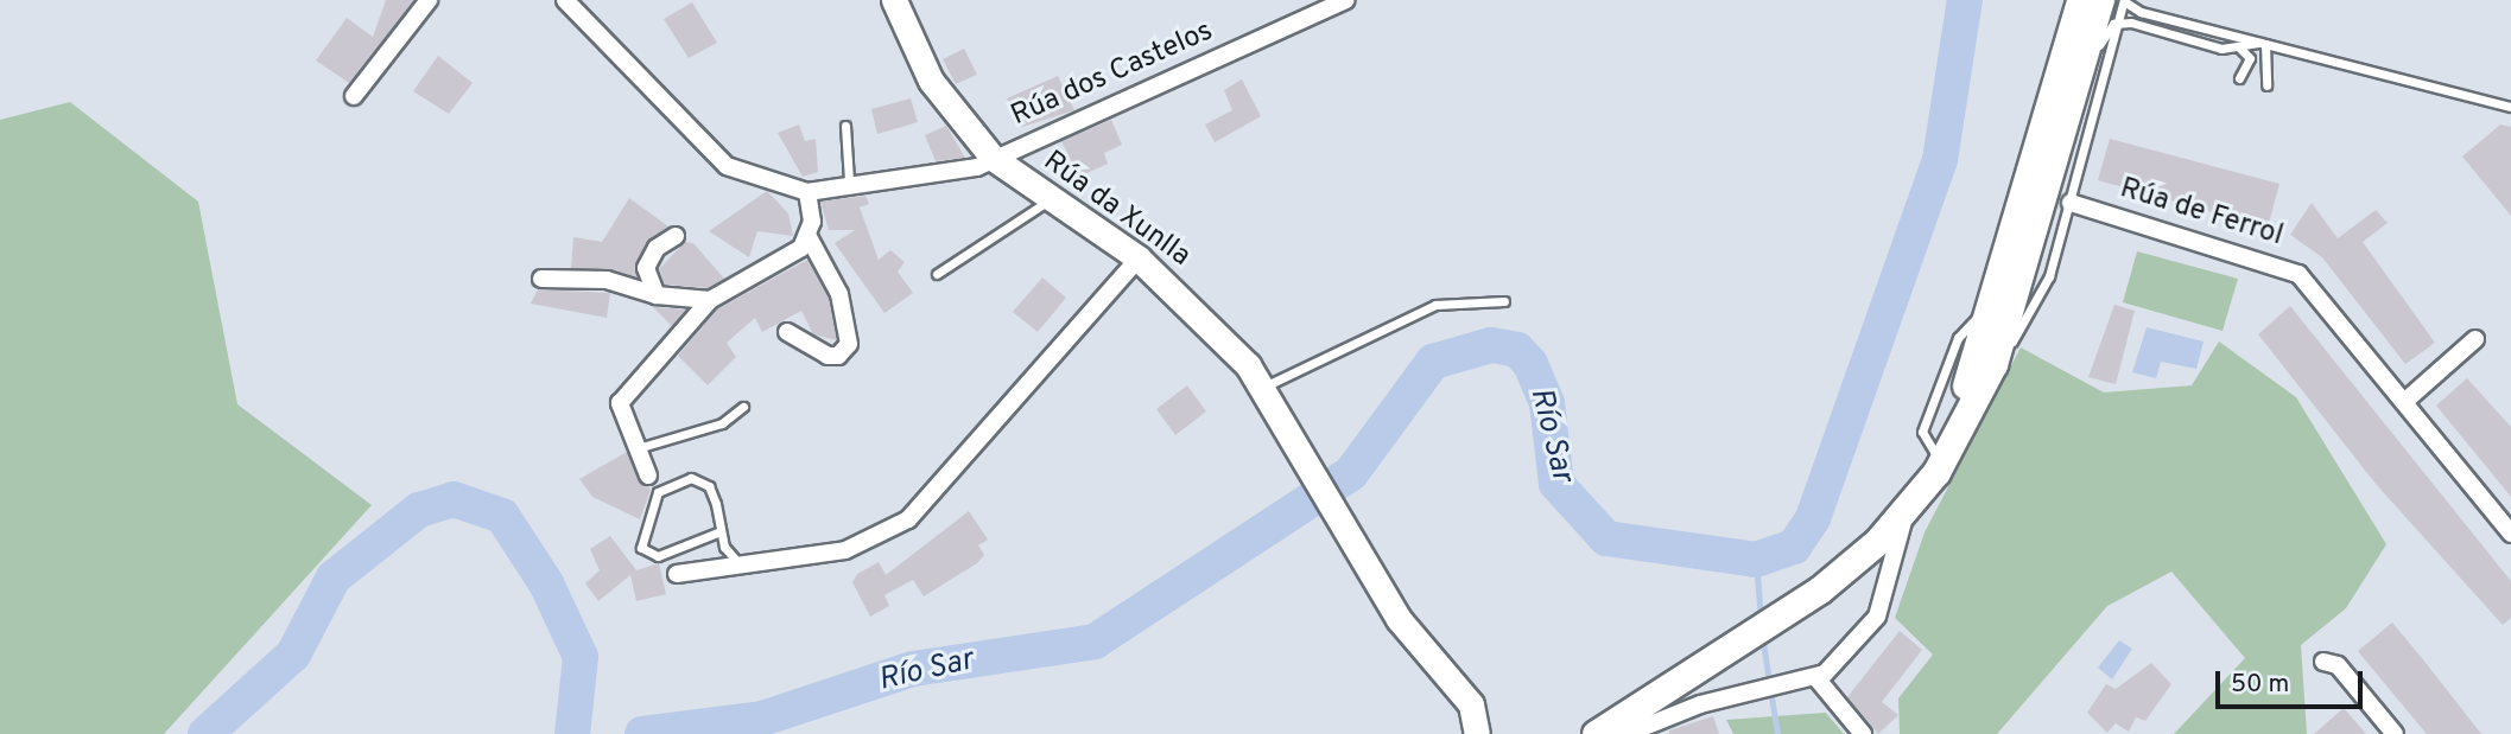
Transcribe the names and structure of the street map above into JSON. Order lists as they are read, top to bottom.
{
  "streets": {
    "street": ["Rúa dos Castelos", "Rúa da Xunlla", "Rúa de Ferrol"]
  },
  "crossings": [
    ["Rúa dos Castelos", "Rúa da Xunlla"]
  ],
  "water": ["Río Sar"],
  "scale_bar": "50 m"
}
